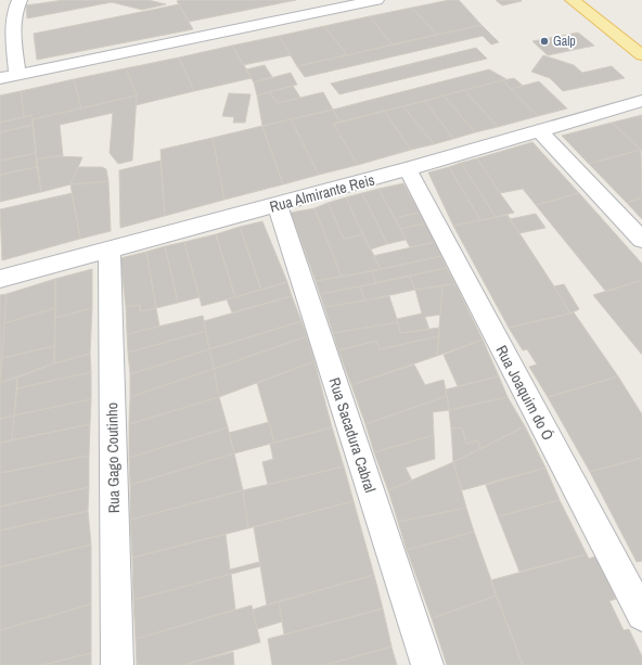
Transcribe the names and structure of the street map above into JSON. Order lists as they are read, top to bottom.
{
  "streets": {
    "street": [
      "Rua Almirante Reis",
      "Rua Joaquim do Ó",
      "Rua Sacadura Cabral",
      "Rua Gago Coutinho"
    ]
  },
  "crossings": [
    ["Rua Almirante Reis", "Rua Joaquim do Ó"],
    ["Rua Almirante Reis", "Rua Sacadura Cabral"],
    ["Rua Almirante Reis", "Rua Gago Coutinho"]
  ],
  "places": ["Galp"]
}
